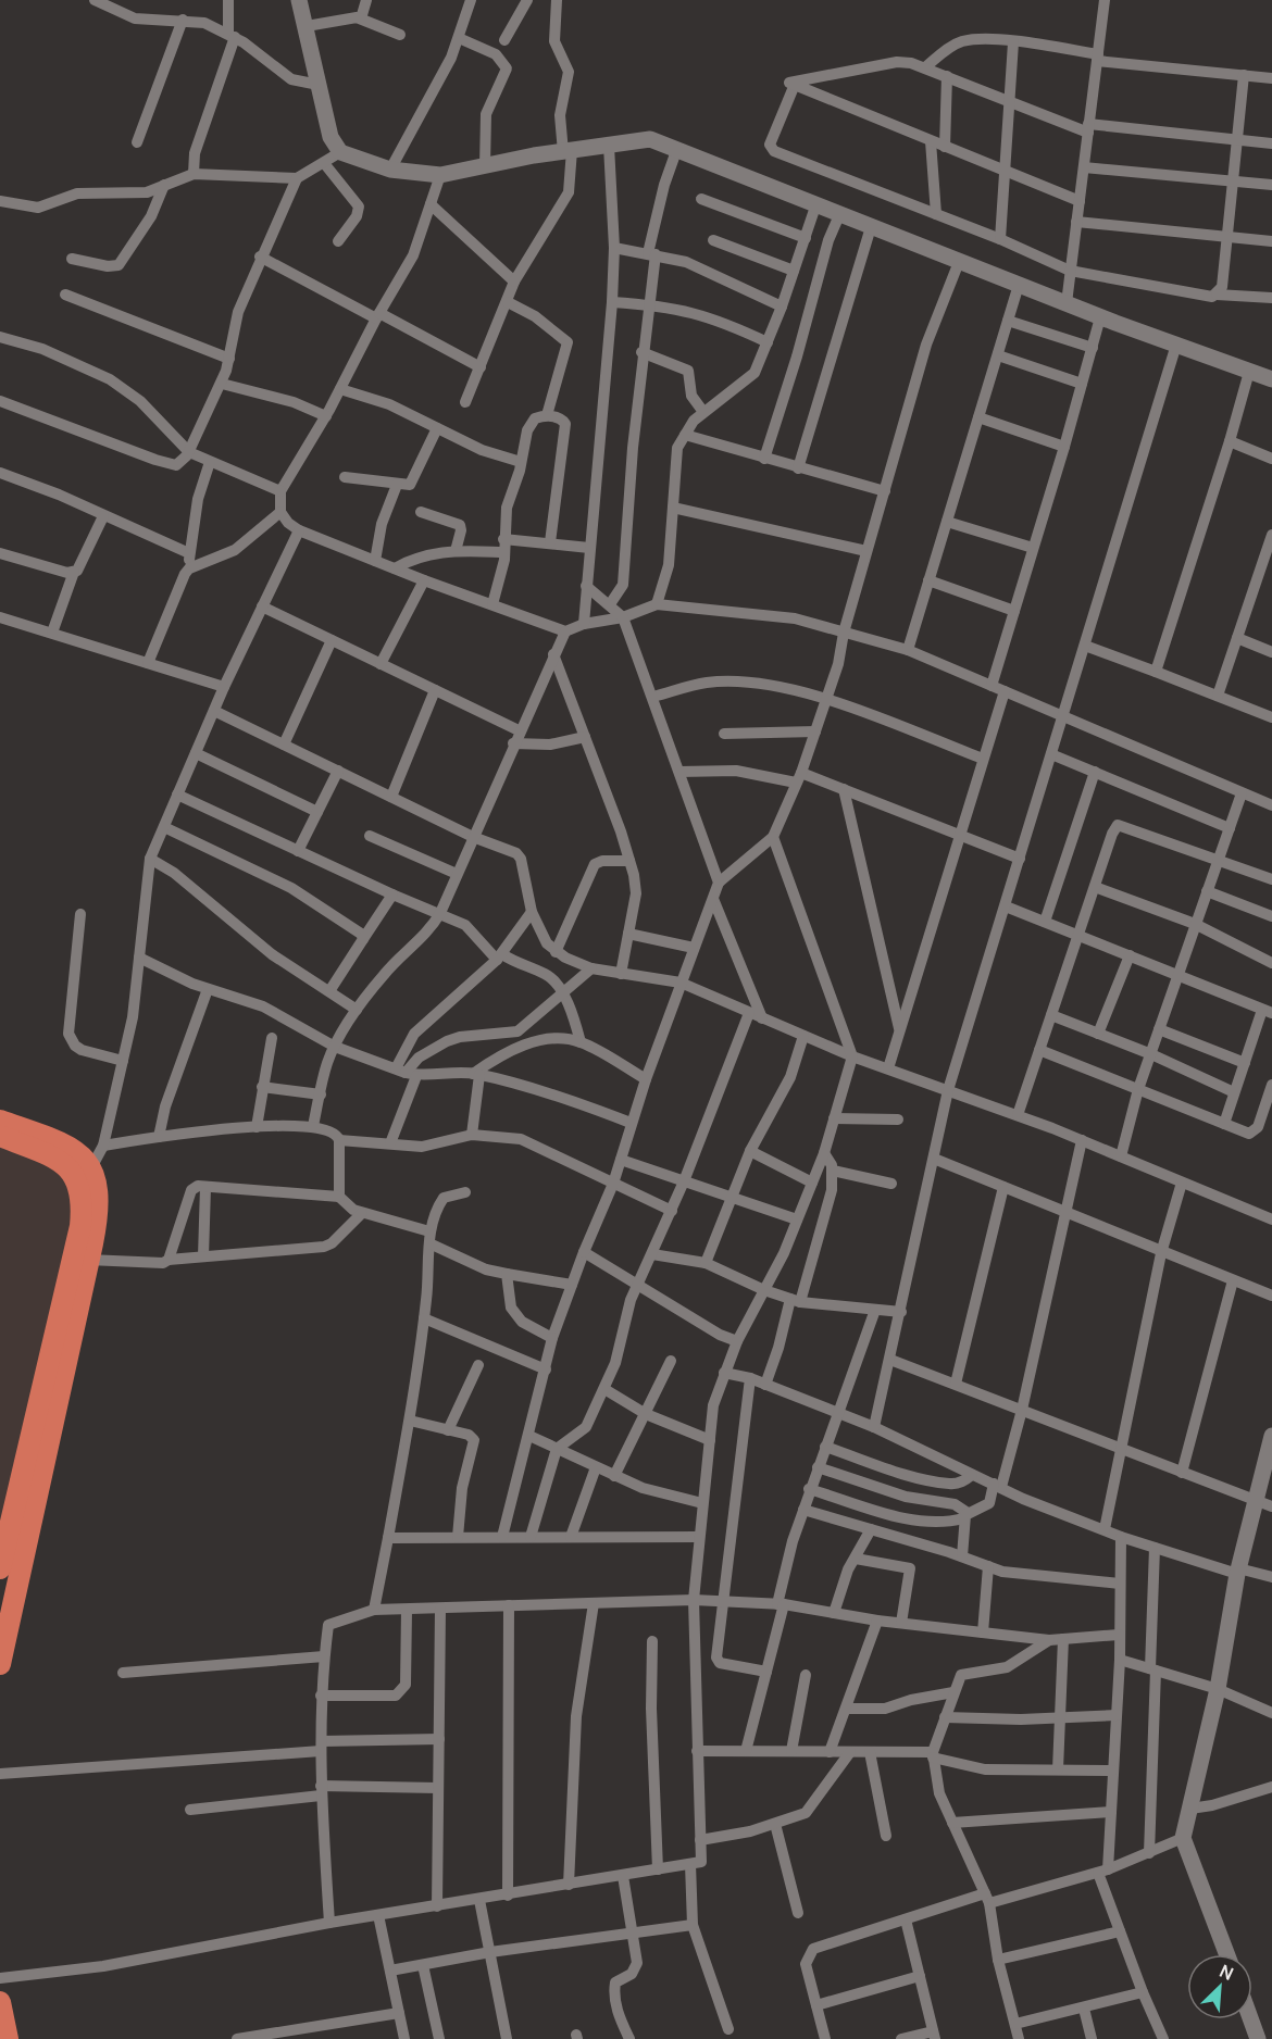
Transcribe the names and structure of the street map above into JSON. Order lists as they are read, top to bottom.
{
  "north": "top right"
}
